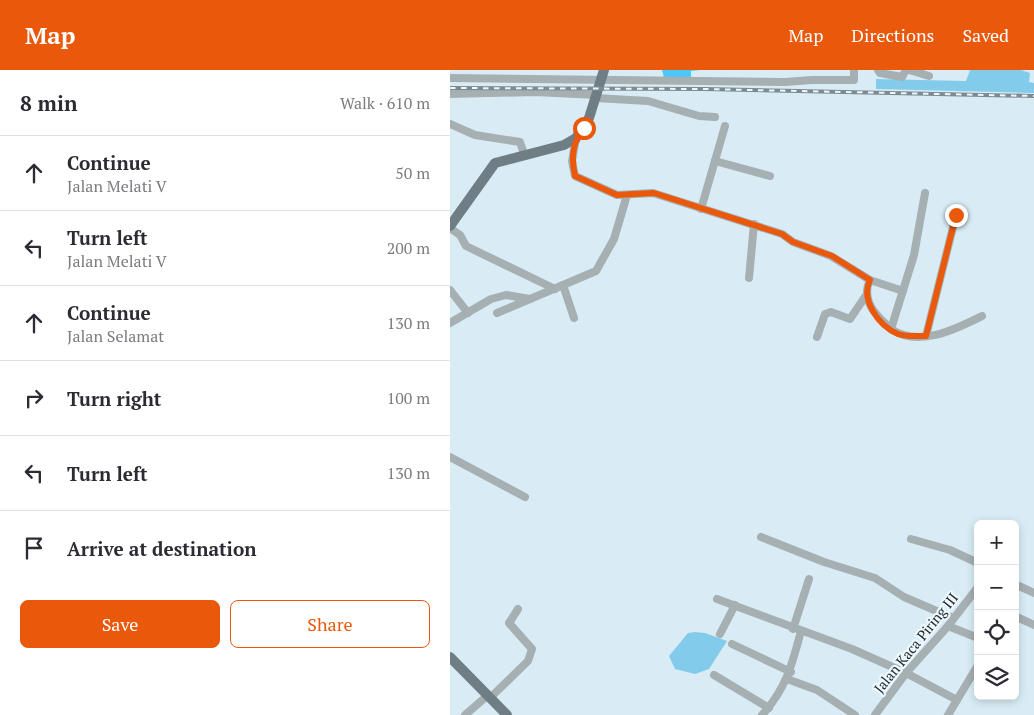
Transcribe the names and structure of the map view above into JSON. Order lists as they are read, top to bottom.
{
  "streets": {
    "street": ["Jalan Kaca Piring III"]
  },
  "page": {
    "header": "Map",
    "nav": ["Map", "Directions", "Saved"],
    "heading": ["8 min", "Walk · 610 m"],
    "list": [
      ["Continue", "Jalan Melati V", "50 m"],
      ["Turn left", "Jalan Melati V", "200 m"],
      ["Continue", "Jalan Selamat", "130 m"],
      ["Turn right", "100 m"],
      ["Turn left", "130 m"],
      "Arrive at destination"
    ],
    "map_buttons": ["+", "−"],
    "buttons": ["Save", "Share"]
  }
}
